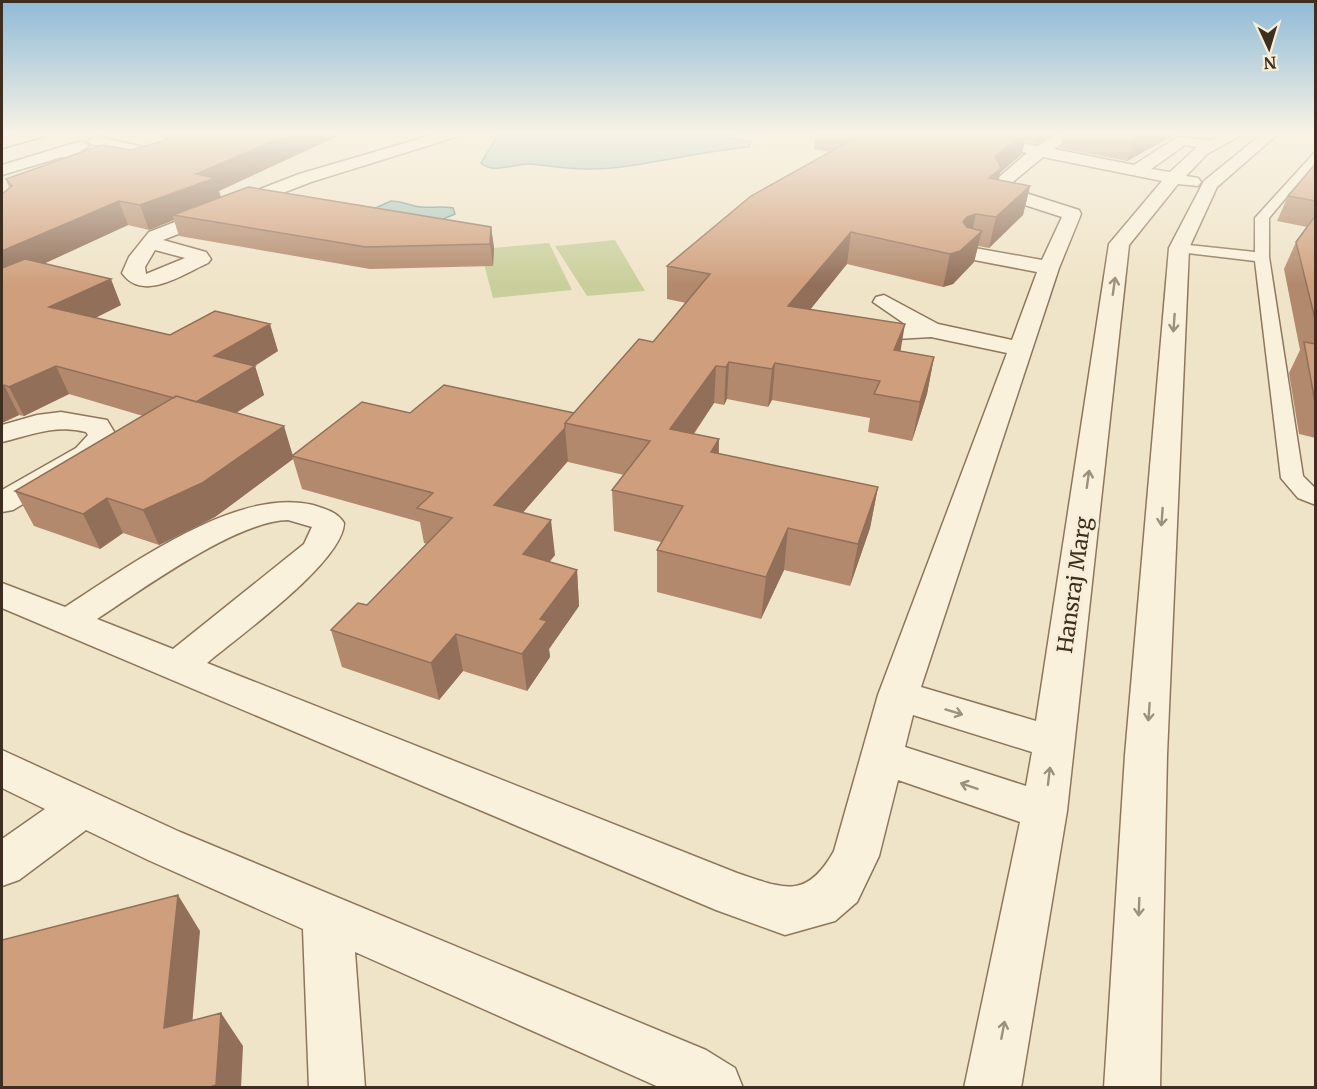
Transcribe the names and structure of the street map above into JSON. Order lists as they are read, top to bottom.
{
  "streets": {
    "street": ["Hansraj Marg"]
  },
  "north": "bottom"
}
